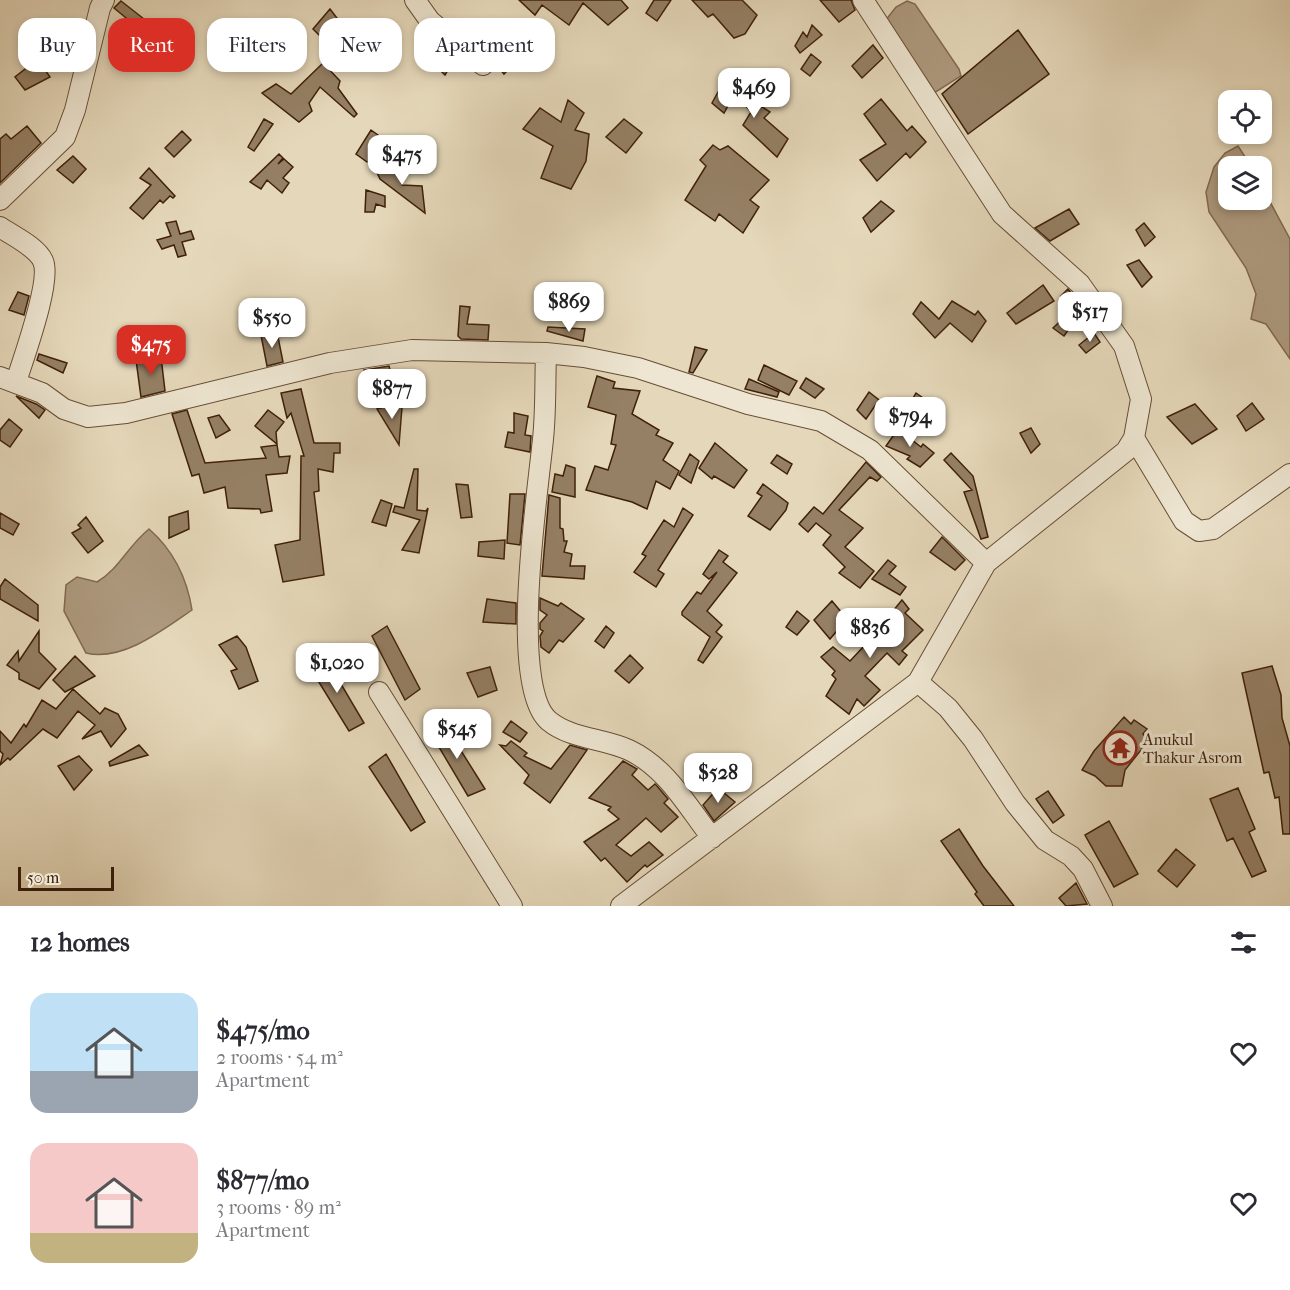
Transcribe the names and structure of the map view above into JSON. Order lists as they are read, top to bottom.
{
  "places": {
    "temple": ["Anukul Thakur Asrom"]
  },
  "scale_bar": "50 m",
  "page": {
    "chip": [
      "Buy",
      "Rent",
      "Filters",
      "New",
      "Apartment"
    ],
    "price": [
      "$469",
      "$475",
      "$869",
      "$517",
      "$550",
      "$475",
      "$877",
      "$794",
      "$836",
      "$1,020",
      "$545",
      "$528"
    ],
    "scale": "50 m",
    "heading": "12 homes",
    "list": [
      {
        "name": "$475/mo",
        "note": "2 rooms · 54 m² · Apartment"
      },
      {
        "name": "$877/mo",
        "note": "3 rooms · 89 m² · Apartment"
      }
    ]
  }
}
